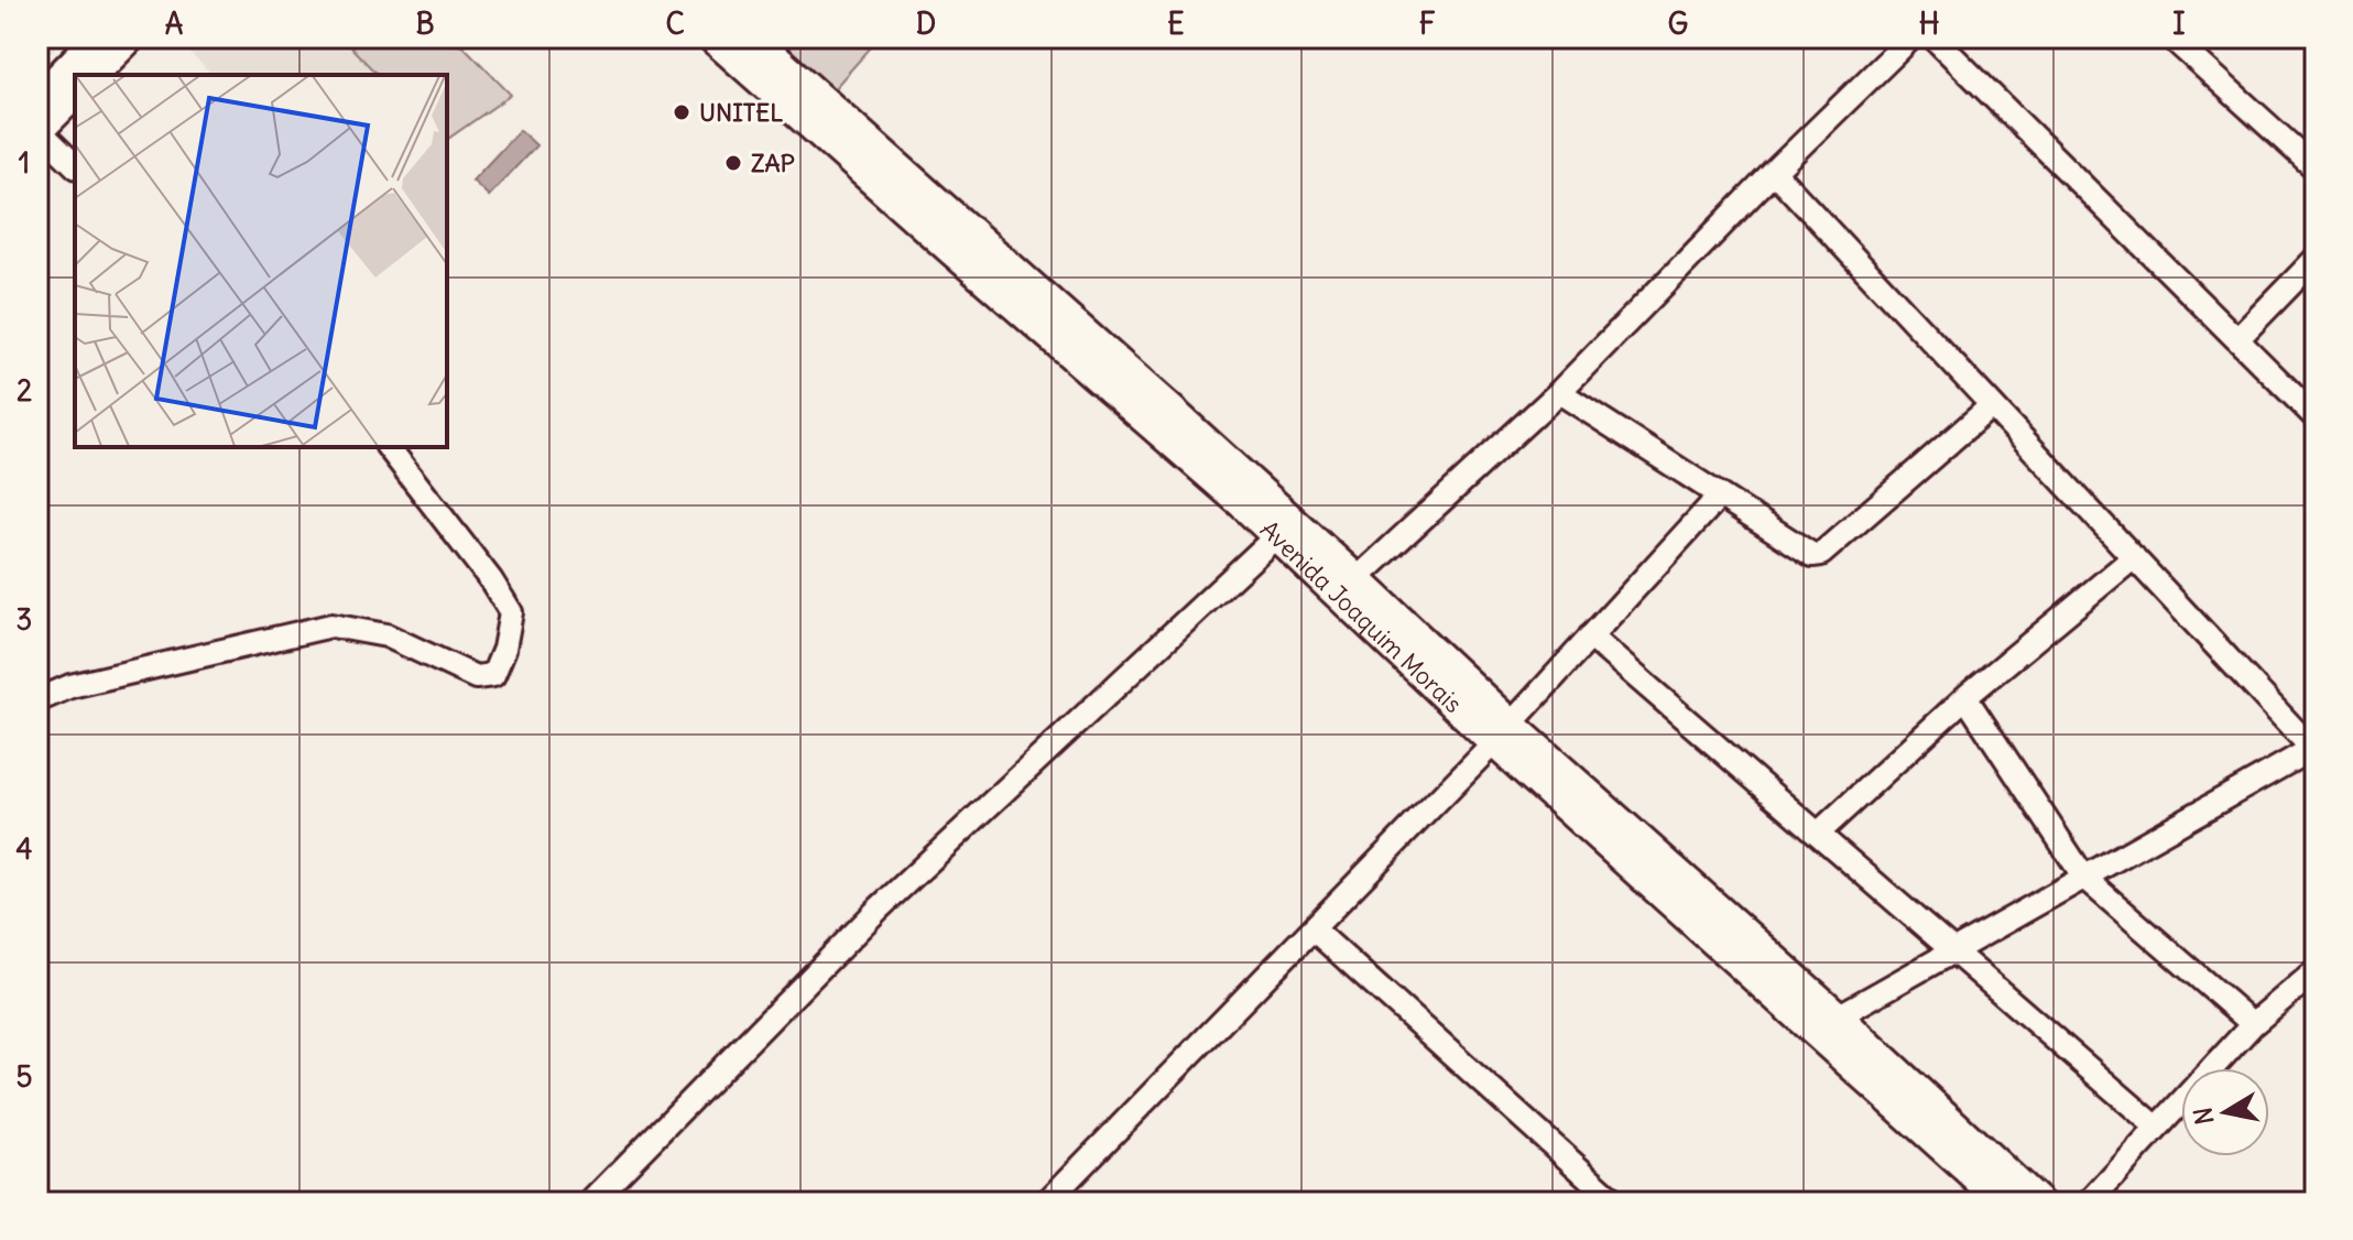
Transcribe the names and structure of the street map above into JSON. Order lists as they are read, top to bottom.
{
  "streets": {
    "street": ["Avenida Joaquim Morais"]
  },
  "places": ["UNITEL", "ZAP"],
  "north": "left",
  "grid": {
    "columns": [
      "A",
      "B",
      "C",
      "D",
      "E",
      "F",
      "G",
      "H",
      "I"
    ],
    "rows": [
      "1",
      "2",
      "3",
      "4",
      "5"
    ]
  }
}
